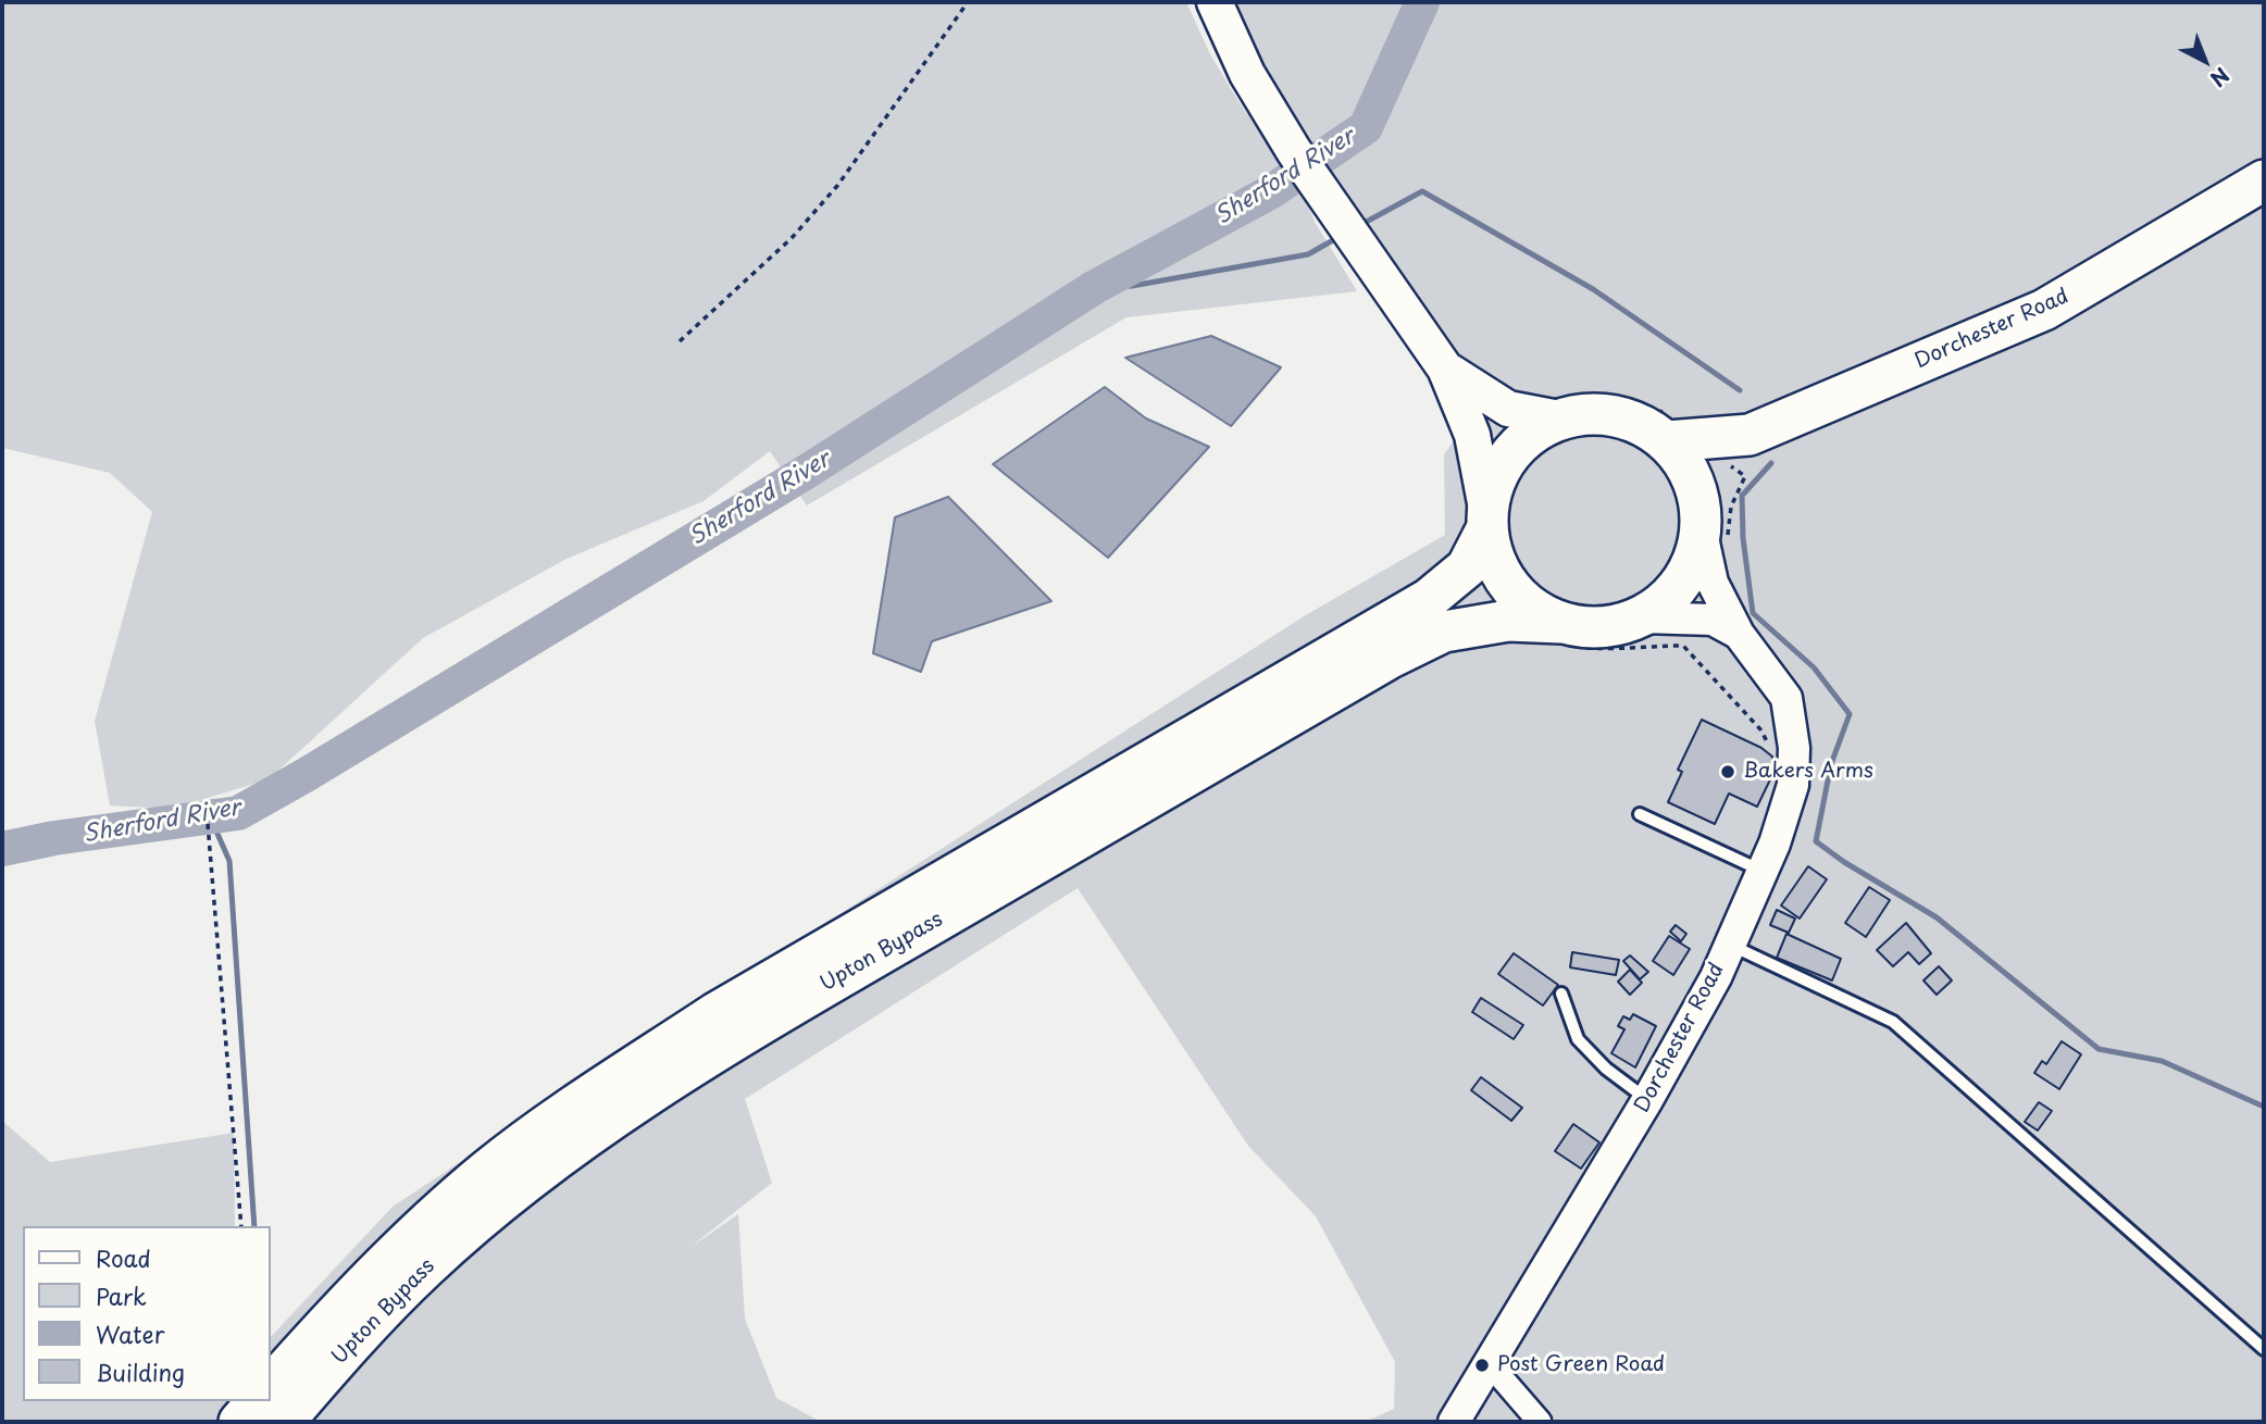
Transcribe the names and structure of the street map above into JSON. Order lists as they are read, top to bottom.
{
  "streets": {
    "highway": ["Dorchester Road", "Upton Bypass"]
  },
  "crossings": [
    ["Dorchester Road", "Upton Bypass"]
  ],
  "water": ["Sherford River"],
  "places": ["Bakers Arms", "Post Green Road"],
  "legend": [
    "Road",
    "Park",
    "Water",
    "Building"
  ],
  "north": "bottom right"
}
